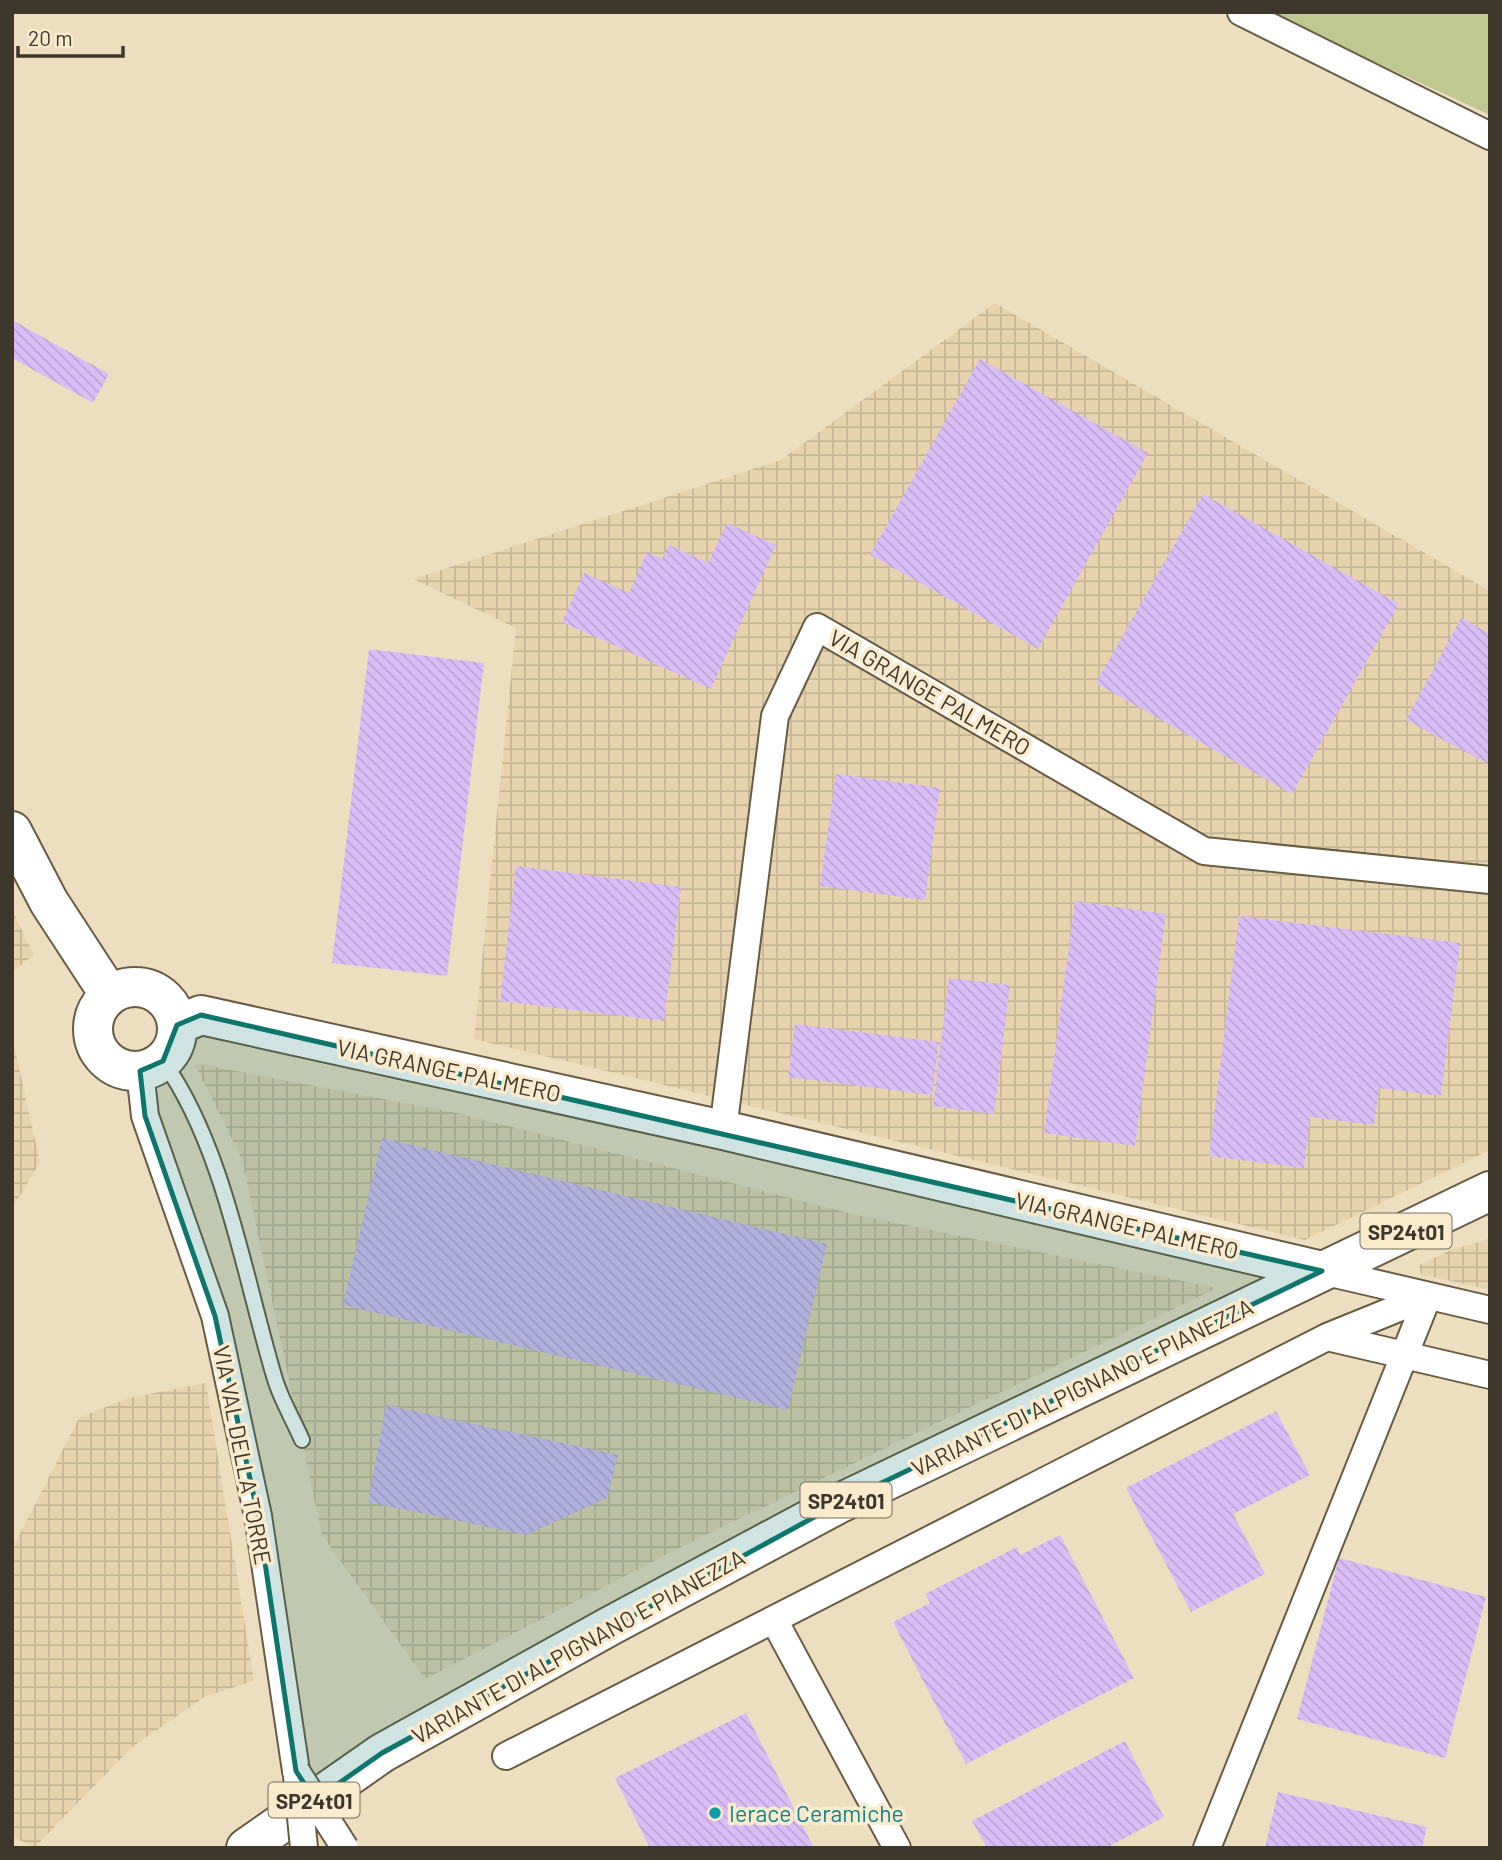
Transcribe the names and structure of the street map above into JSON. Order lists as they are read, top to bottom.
{
  "streets": {
    "street": [
      "VIA GRANGE PALMERO",
      "SP24t01",
      "VARIANTE DI ALPIGNANO E PIANEZZA",
      "VIA VAL DELLA TORRE"
    ]
  },
  "crossings": [
    ["VIA GRANGE PALMERO", "VARIANTE DI ALPIGNANO E PIANEZZA"],
    ["VIA GRANGE PALMERO", "VIA VAL DELLA TORRE"]
  ],
  "places": ["Ierace Ceramiche"],
  "scale_bar": "20 m"
}
